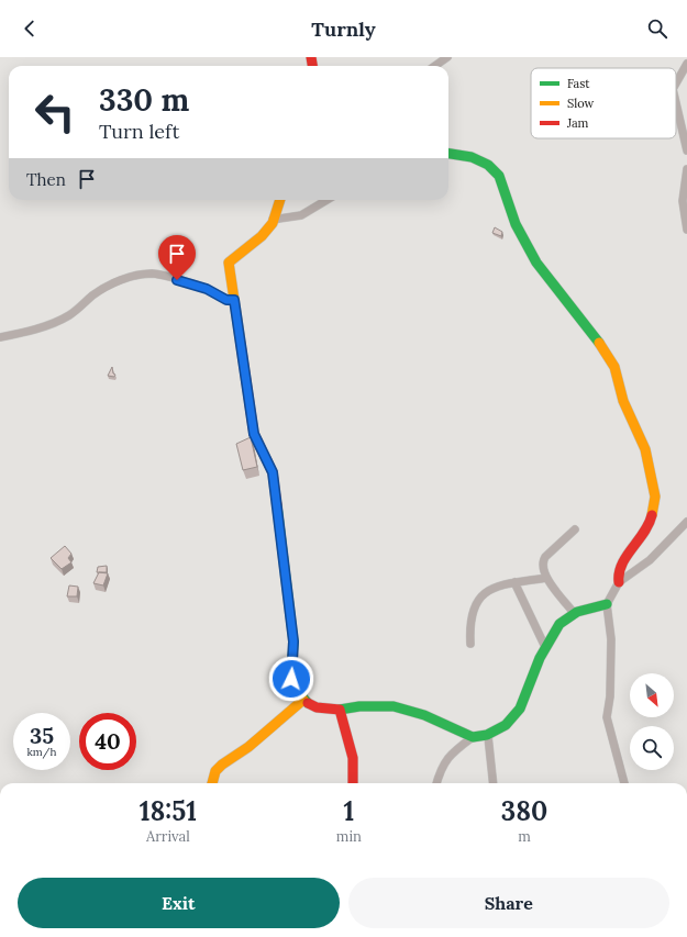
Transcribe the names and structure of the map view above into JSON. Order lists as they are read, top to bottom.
{
  "legend": ["Fast", "Slow", "Jam"],
  "north": "bottom right",
  "page": {
    "header": "Turnly",
    "turn": ["330 m", "Turn left"],
    "then": "Then",
    "speed": "35 km/h",
    "limit": "40",
    "eta": [
      "18:51",
      "Arrival",
      "1",
      "min",
      "380",
      "m"
    ],
    "buttons": ["Exit", "Share"]
  }
}
